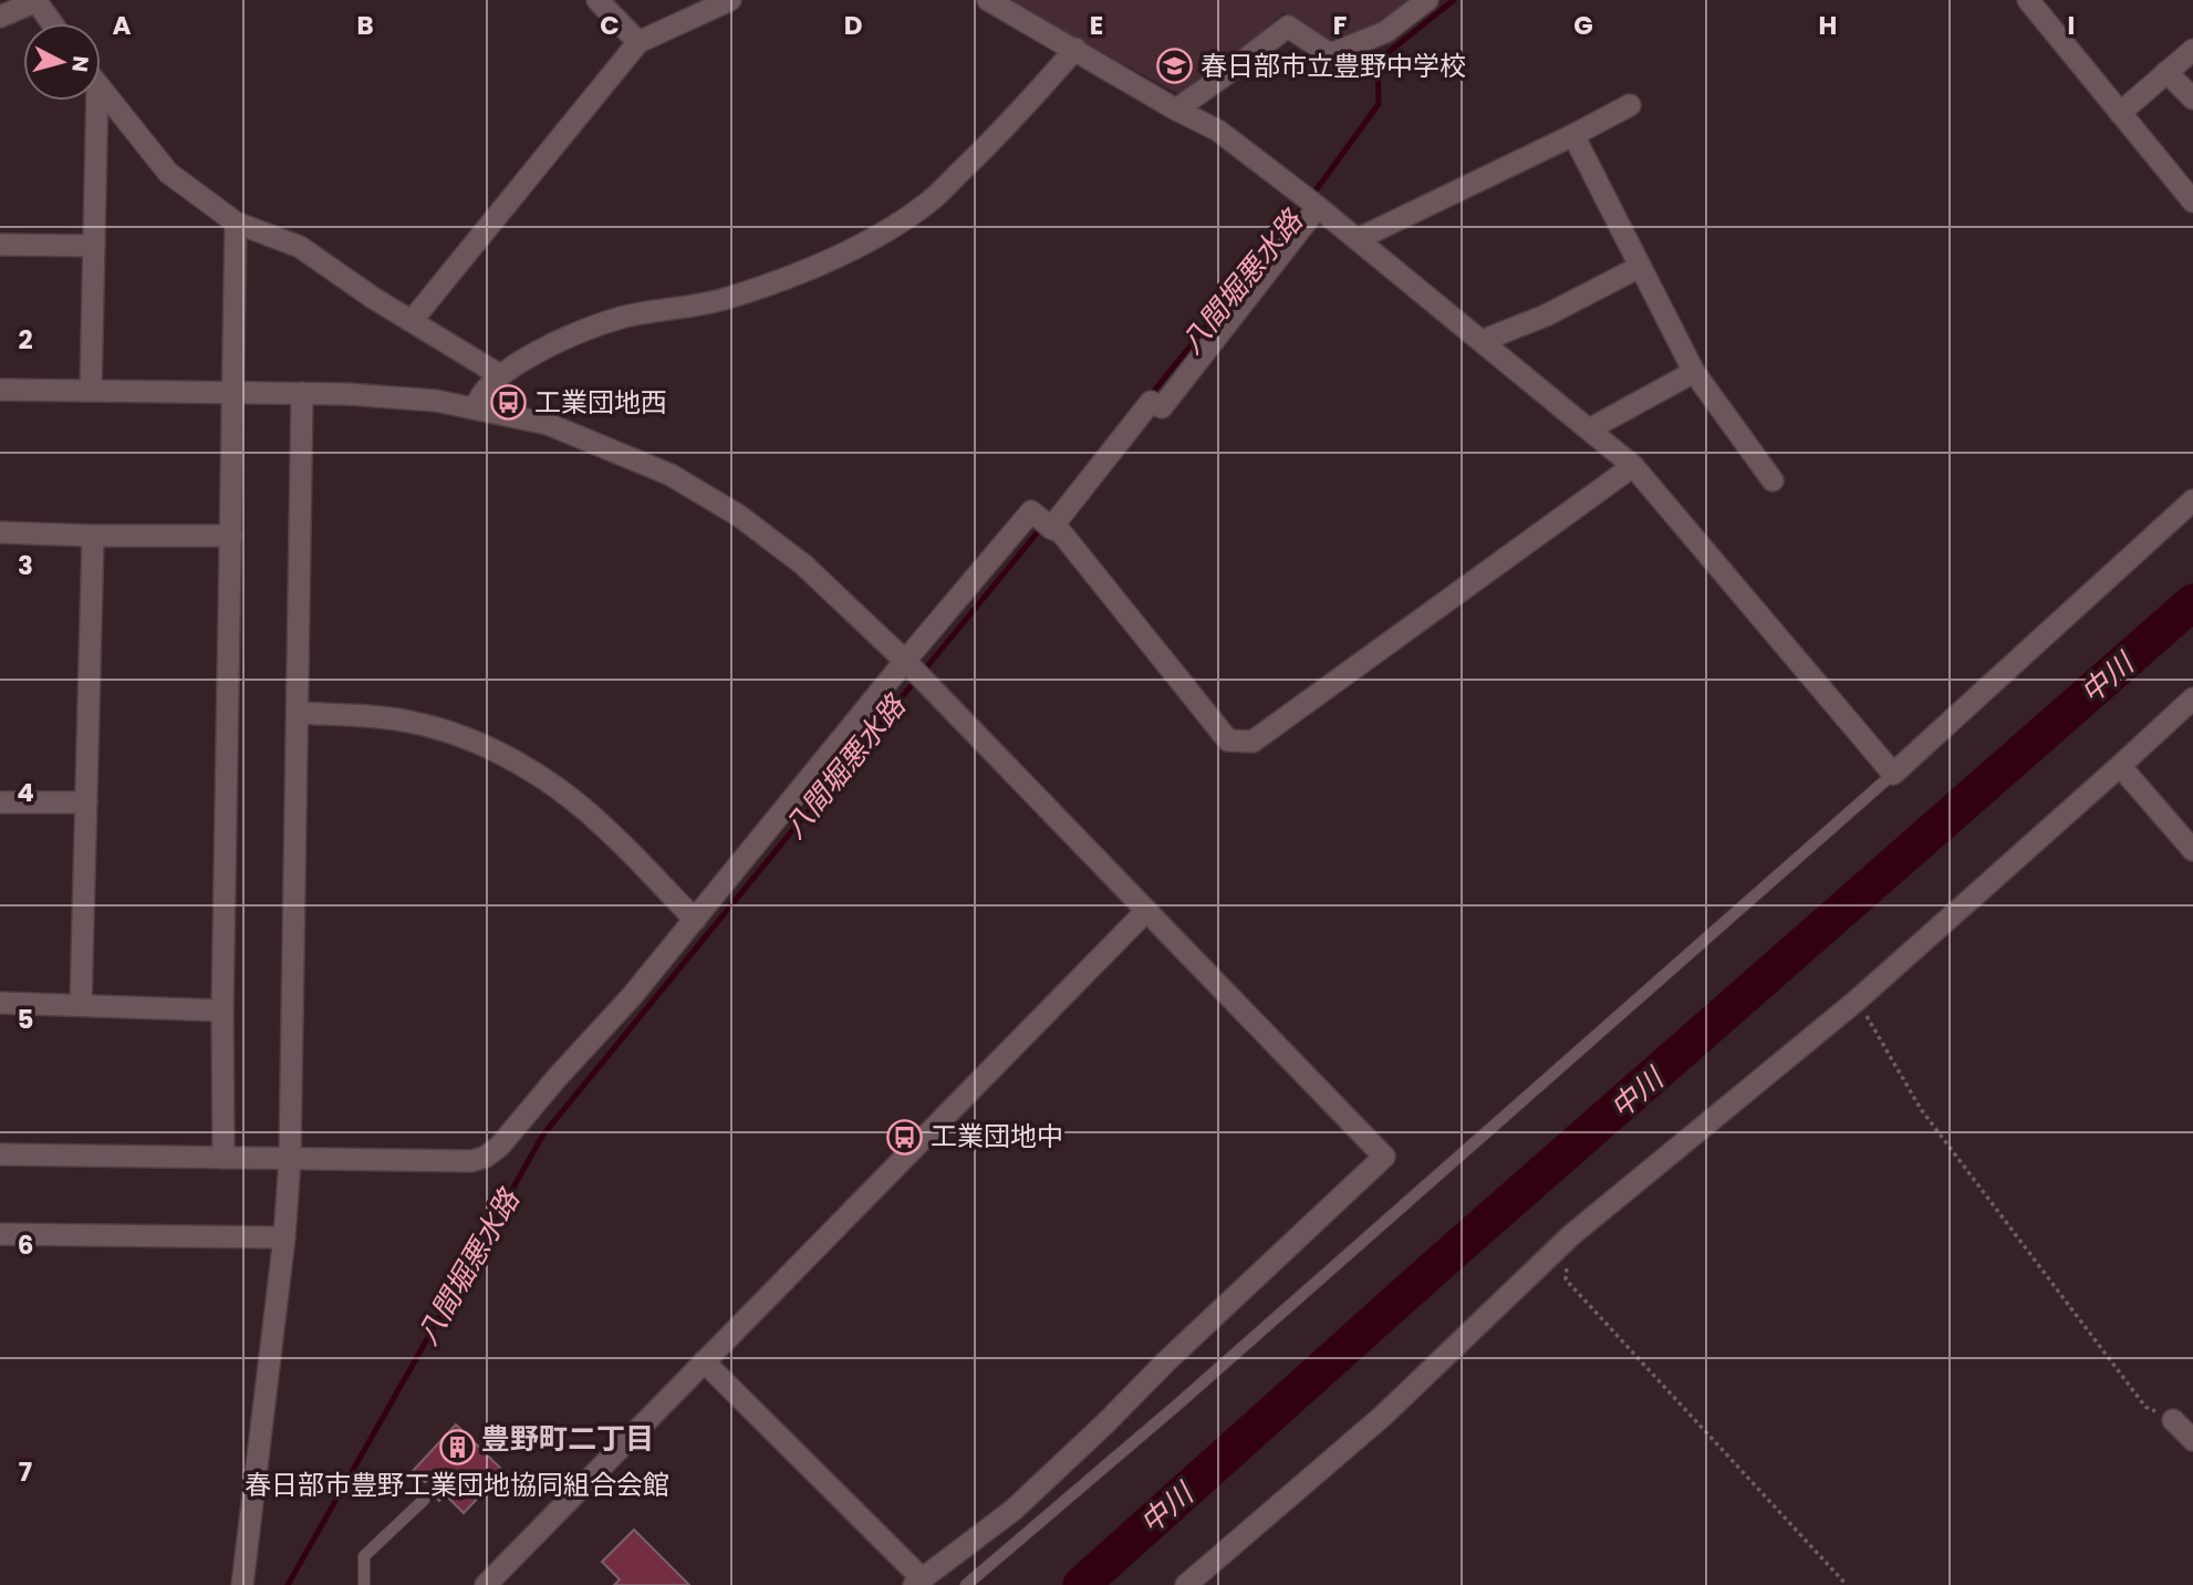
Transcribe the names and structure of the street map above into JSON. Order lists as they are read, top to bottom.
{
  "districts": ["豊野町二丁目"],
  "water": ["八間堀悪水路", "中川"],
  "places": {
    "school or university": ["春日部市立豊野中学校"],
    "bus stop": ["工業団地西", "工業団地中"],
    "building": ["春日部市豊野工業団地協同組合会館"]
  },
  "north": "right",
  "grid": {
    "columns": [
      "A",
      "B",
      "C",
      "D",
      "E",
      "F",
      "G",
      "H",
      "I"
    ],
    "rows": [
      "2",
      "3",
      "4",
      "5",
      "6",
      "7"
    ]
  }
}
